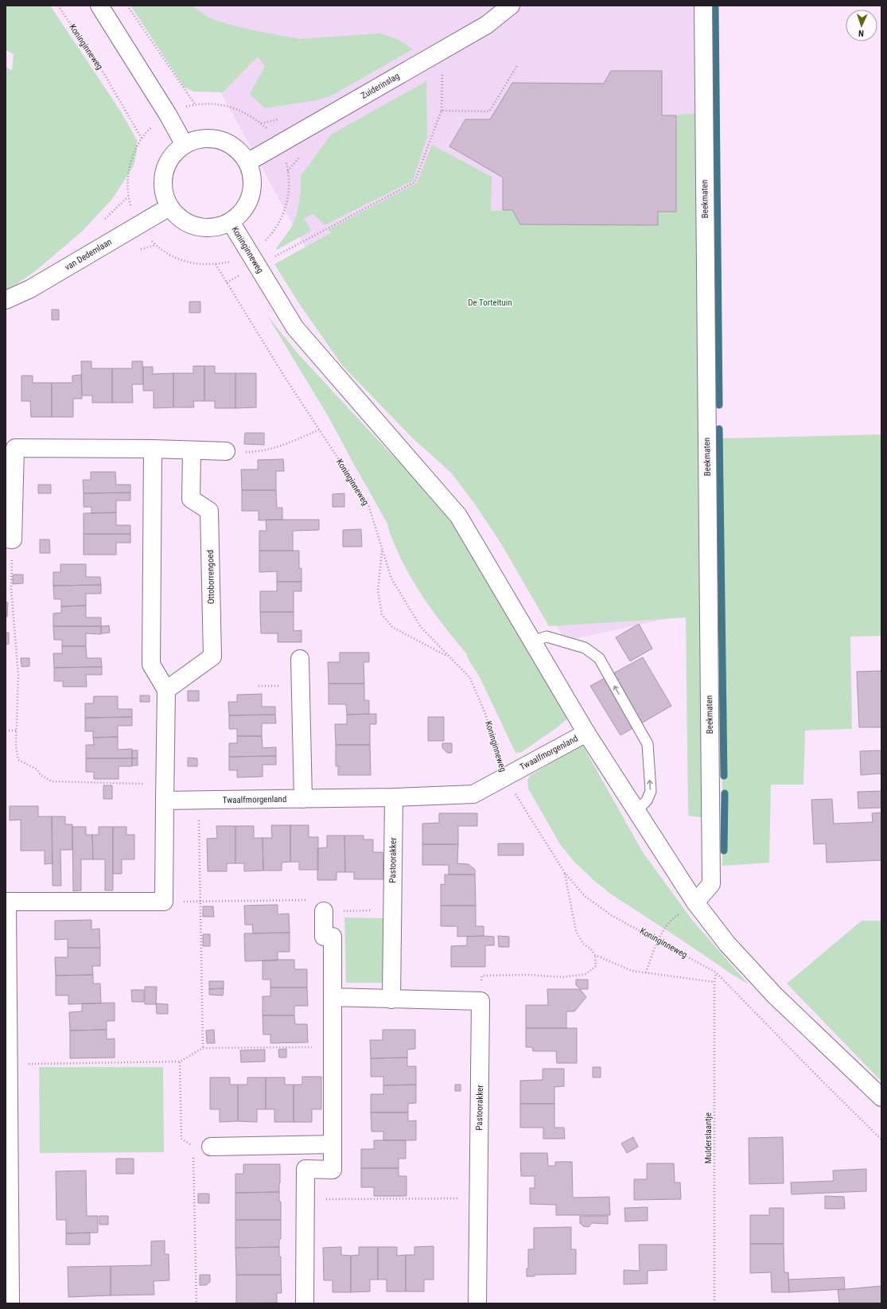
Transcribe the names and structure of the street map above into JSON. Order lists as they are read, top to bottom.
{
  "streets": {
    "street": [
      "Koninginneweg",
      "Zuiderinslag",
      "Beekmaten",
      "van Dedemlaan",
      "Ottoborrengoed",
      "Twaalfmorgenland",
      "Pastoorakker"
    ],
    "path": ["Mulderslaantje"]
  },
  "crossings": [
    ["Koninginneweg", "Zuiderinslag"],
    ["Koninginneweg", "Beekmaten"],
    ["Koninginneweg", "van Dedemlaan"],
    ["Koninginneweg", "Twaalfmorgenland"],
    ["Koninginneweg", "Mulderslaantje"],
    ["Zuiderinslag", "van Dedemlaan"],
    ["Twaalfmorgenland", "Pastoorakker"]
  ],
  "parks": ["De Torteltuin"],
  "north": "bottom"
}
